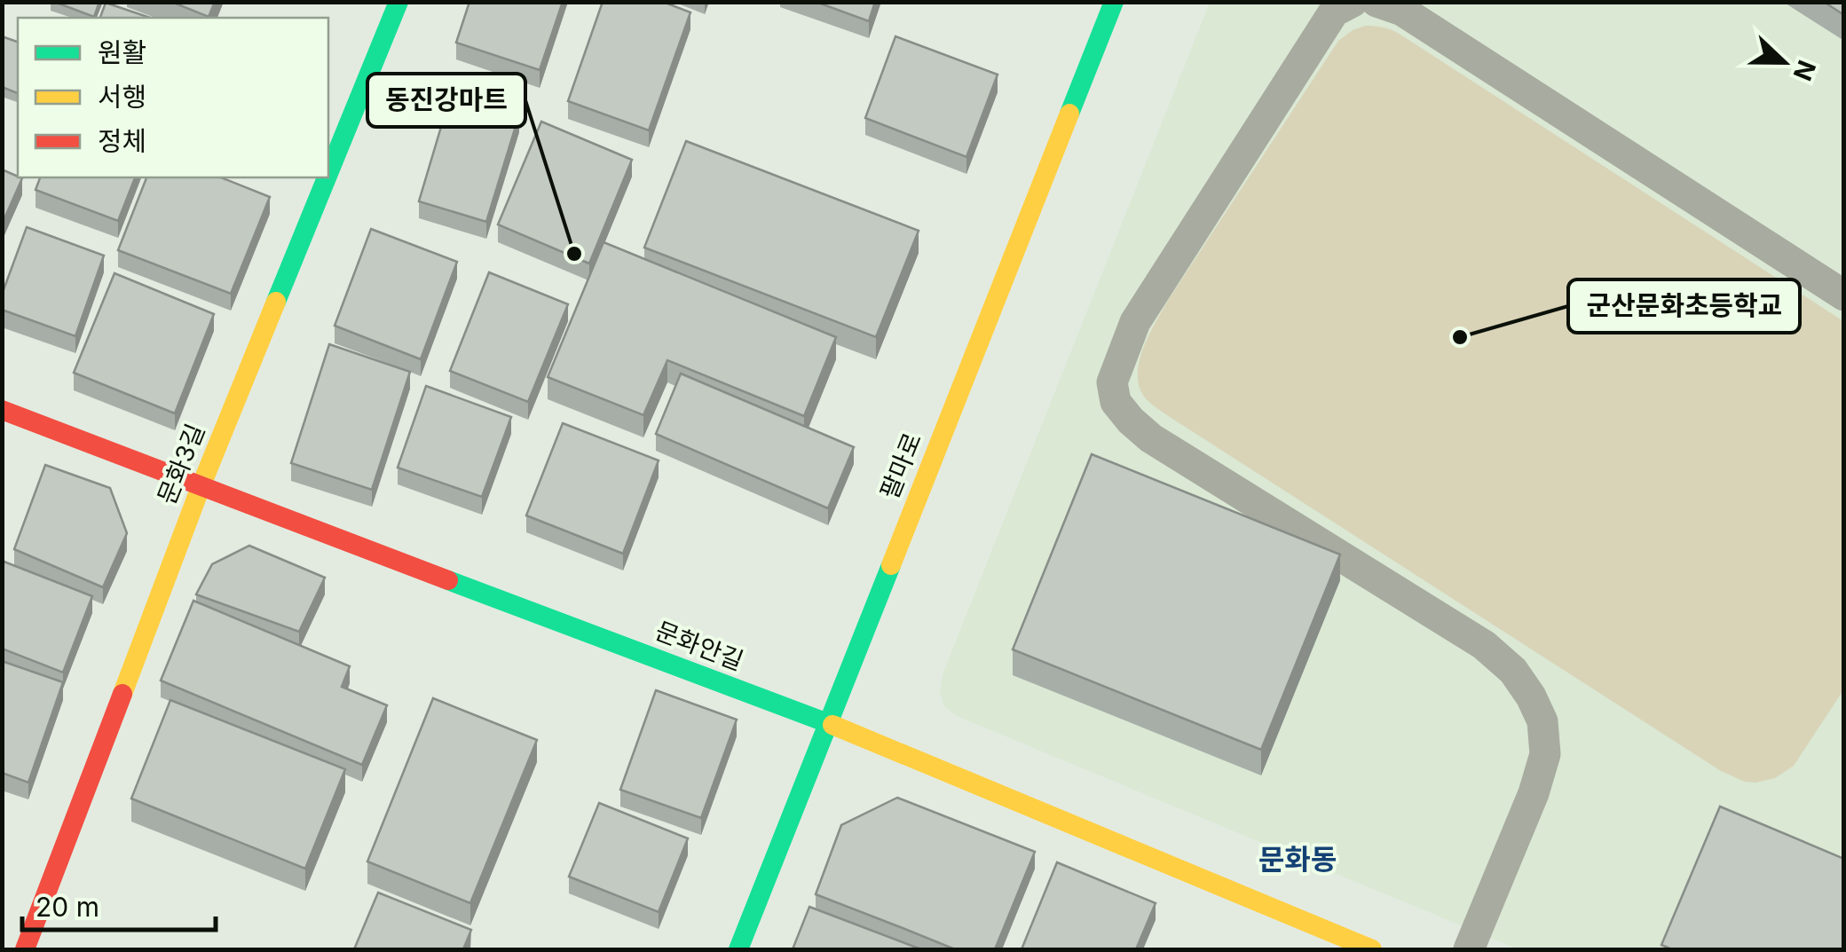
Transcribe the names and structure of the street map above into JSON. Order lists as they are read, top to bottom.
{
  "streets": {
    "street": ["문화3길", "팔마로", "문화안길"]
  },
  "crossings": [
    ["문화3길", "문화안길"],
    ["팔마로", "문화안길"]
  ],
  "districts": ["문화동"],
  "places": ["동진강마트", "군산문화초등학교"],
  "legend": ["원활", "서행", "정체"],
  "scale_bar": "20 m",
  "north": "right"
}
